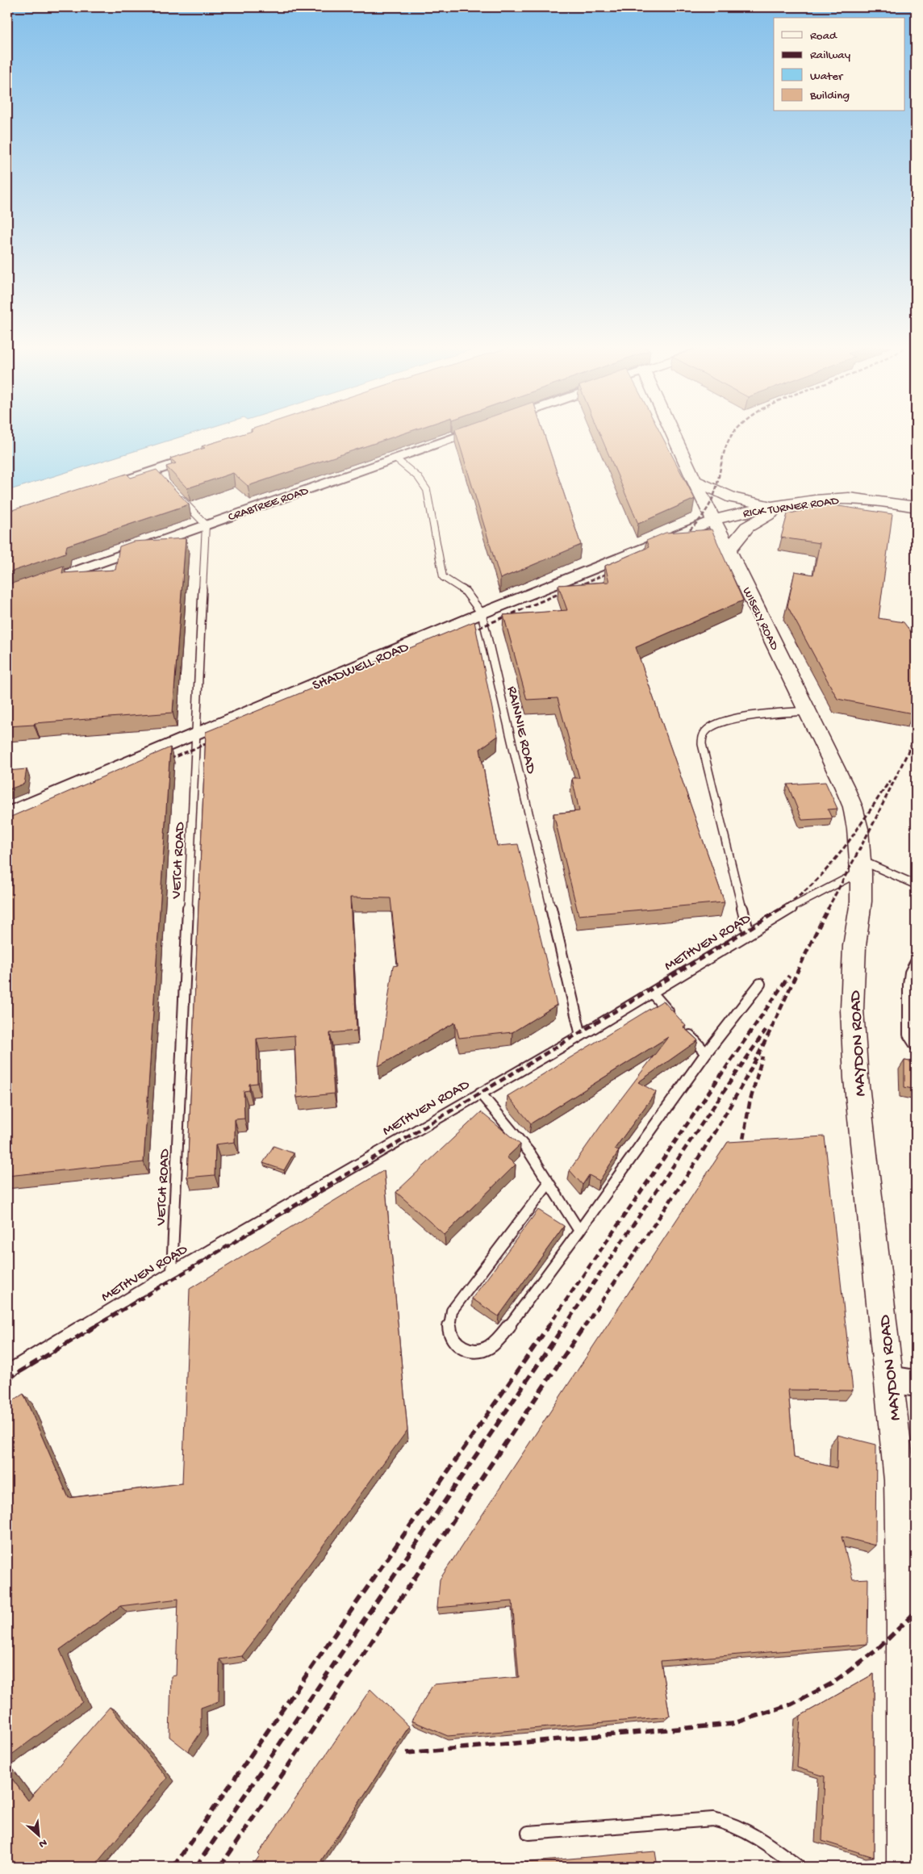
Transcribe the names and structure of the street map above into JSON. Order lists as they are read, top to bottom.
{
  "streets": {
    "street": [
      "CRABTREE ROAD",
      "RICK TURNER ROAD",
      "WISELY ROAD",
      "SHADWELL ROAD",
      "MAYDON ROAD"
    ],
    "lane": ["RAINNIE ROAD", "VETCH ROAD", "METHVEN ROAD"]
  },
  "crossings": [
    ["CRABTREE ROAD", "RAINNIE ROAD"],
    ["CRABTREE ROAD", "VETCH ROAD"],
    ["RICK TURNER ROAD", "WISELY ROAD"],
    ["RICK TURNER ROAD", "SHADWELL ROAD"],
    ["WISELY ROAD", "SHADWELL ROAD"],
    ["WISELY ROAD", "METHVEN ROAD"],
    ["WISELY ROAD", "MAYDON ROAD"],
    ["SHADWELL ROAD", "RAINNIE ROAD"],
    ["SHADWELL ROAD", "VETCH ROAD"],
    ["RAINNIE ROAD", "METHVEN ROAD"],
    ["VETCH ROAD", "METHVEN ROAD"],
    ["METHVEN ROAD", "MAYDON ROAD"]
  ],
  "legend": [
    "Road",
    "Railway",
    "Water",
    "Building"
  ],
  "north": "bottom right"
}
